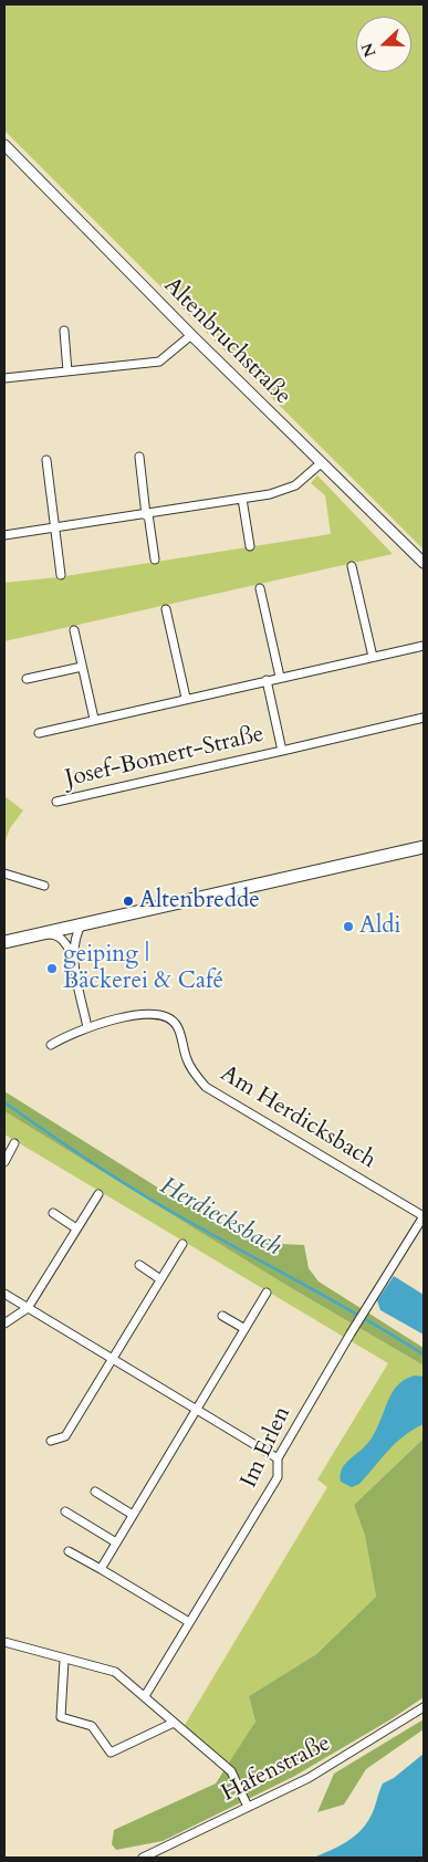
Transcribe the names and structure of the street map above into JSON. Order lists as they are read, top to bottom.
{
  "streets": {
    "street": [
      "Altenbruchstraße",
      "Josef-Bomert-Straße",
      "Am Herdicksbach",
      "Im Erlen",
      "Hafenstraße"
    ]
  },
  "crossings": [
    ["Am Herdicksbach", "Im Erlen"]
  ],
  "water": ["Herdiecksbach"],
  "places": ["Altenbredde", "Aldi", "geiping | Bäckerei & Café"],
  "north": "left"
}
